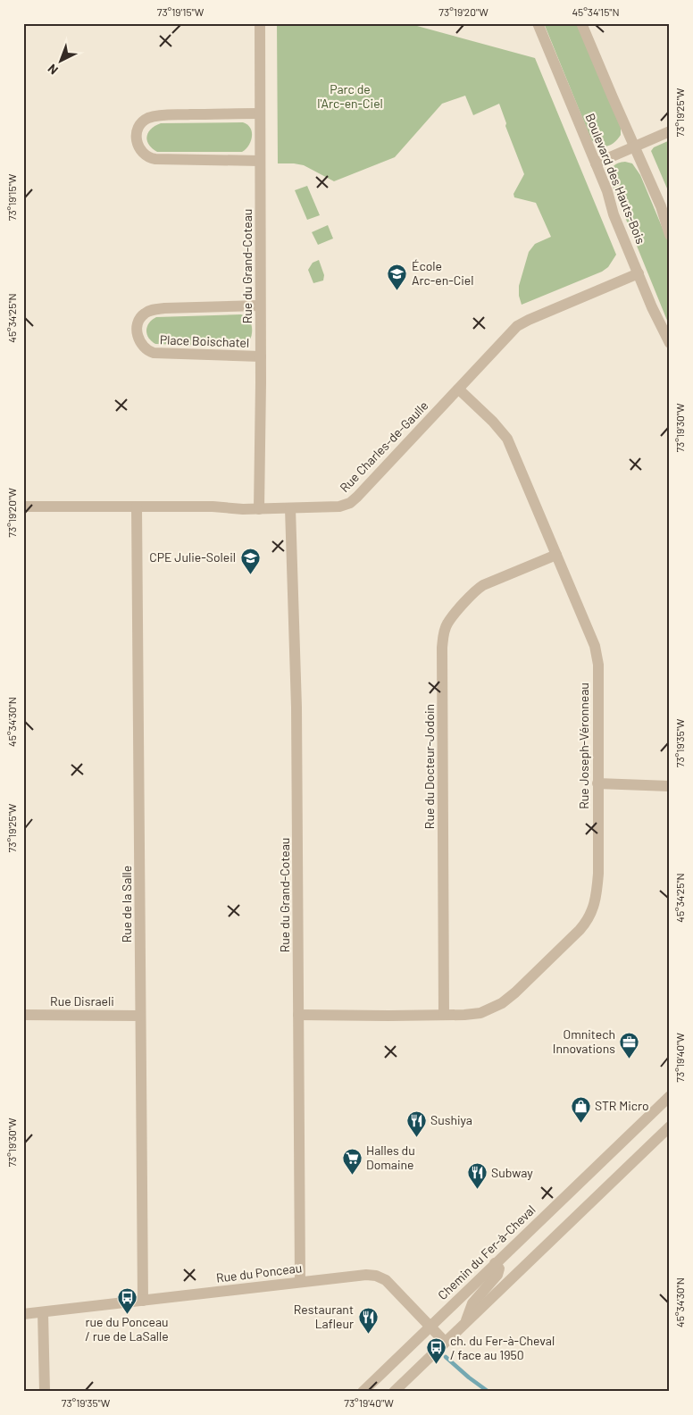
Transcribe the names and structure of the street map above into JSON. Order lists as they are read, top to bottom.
{
  "streets": {
    "street": [
      "Boulevard des Hauts-Bois",
      "Rue du Grand-Coteau",
      "Place Boischatel",
      "Rue Charles-de-Gaulle",
      "Rue Joseph-Véronneau",
      "Rue du Docteur-Jodoin",
      "Rue de la Salle",
      "Rue Disraeli",
      "Chemin du Fer-à-Cheval",
      "Rue du Ponceau"
    ]
  },
  "crossings": [
    ["Boulevard des Hauts-Bois", "Rue Charles-de-Gaulle"],
    ["Rue du Grand-Coteau", "Place Boischatel"],
    ["Rue du Grand-Coteau", "Rue Charles-de-Gaulle"],
    ["Rue du Grand-Coteau", "Rue Joseph-Véronneau"],
    ["Rue du Grand-Coteau", "Rue du Ponceau"],
    ["Rue Charles-de-Gaulle", "Rue Joseph-Véronneau"],
    ["Rue Charles-de-Gaulle", "Rue de la Salle"],
    ["Rue Joseph-Véronneau", "Rue du Docteur-Jodoin"],
    ["Rue de la Salle", "Rue Disraeli"],
    ["Rue de la Salle", "Rue du Ponceau"],
    ["Chemin du Fer-à-Cheval", "Rue du Ponceau"]
  ],
  "parks": ["Parc de l'Arc-en-Ciel"],
  "places": {
    "school or university": ["École Arc-en-Ciel", "CPE Julie-Soleil"],
    "office": ["Omnitech Innovations"],
    "shop": ["STR Micro"],
    "restaurant": ["Sushiya", "Subway", "Restaurant Lafleur"],
    "supermarket": ["Halles du Domaine"],
    "bus stop": ["rue du Ponceau / rue de LaSalle", "ch. du Fer-à-Cheval / face au 1950"]
  },
  "north": "bottom left",
  "coordinates": [
    "73°19'15\"W",
    "73°19'20\"W",
    "45°34'15\"N",
    "73°19'25\"W",
    "45°34'25\"N",
    "73°19'30\"W",
    "45°34'30\"N",
    "73°19'35\"W",
    "73°19'40\"W"
  ]
}
